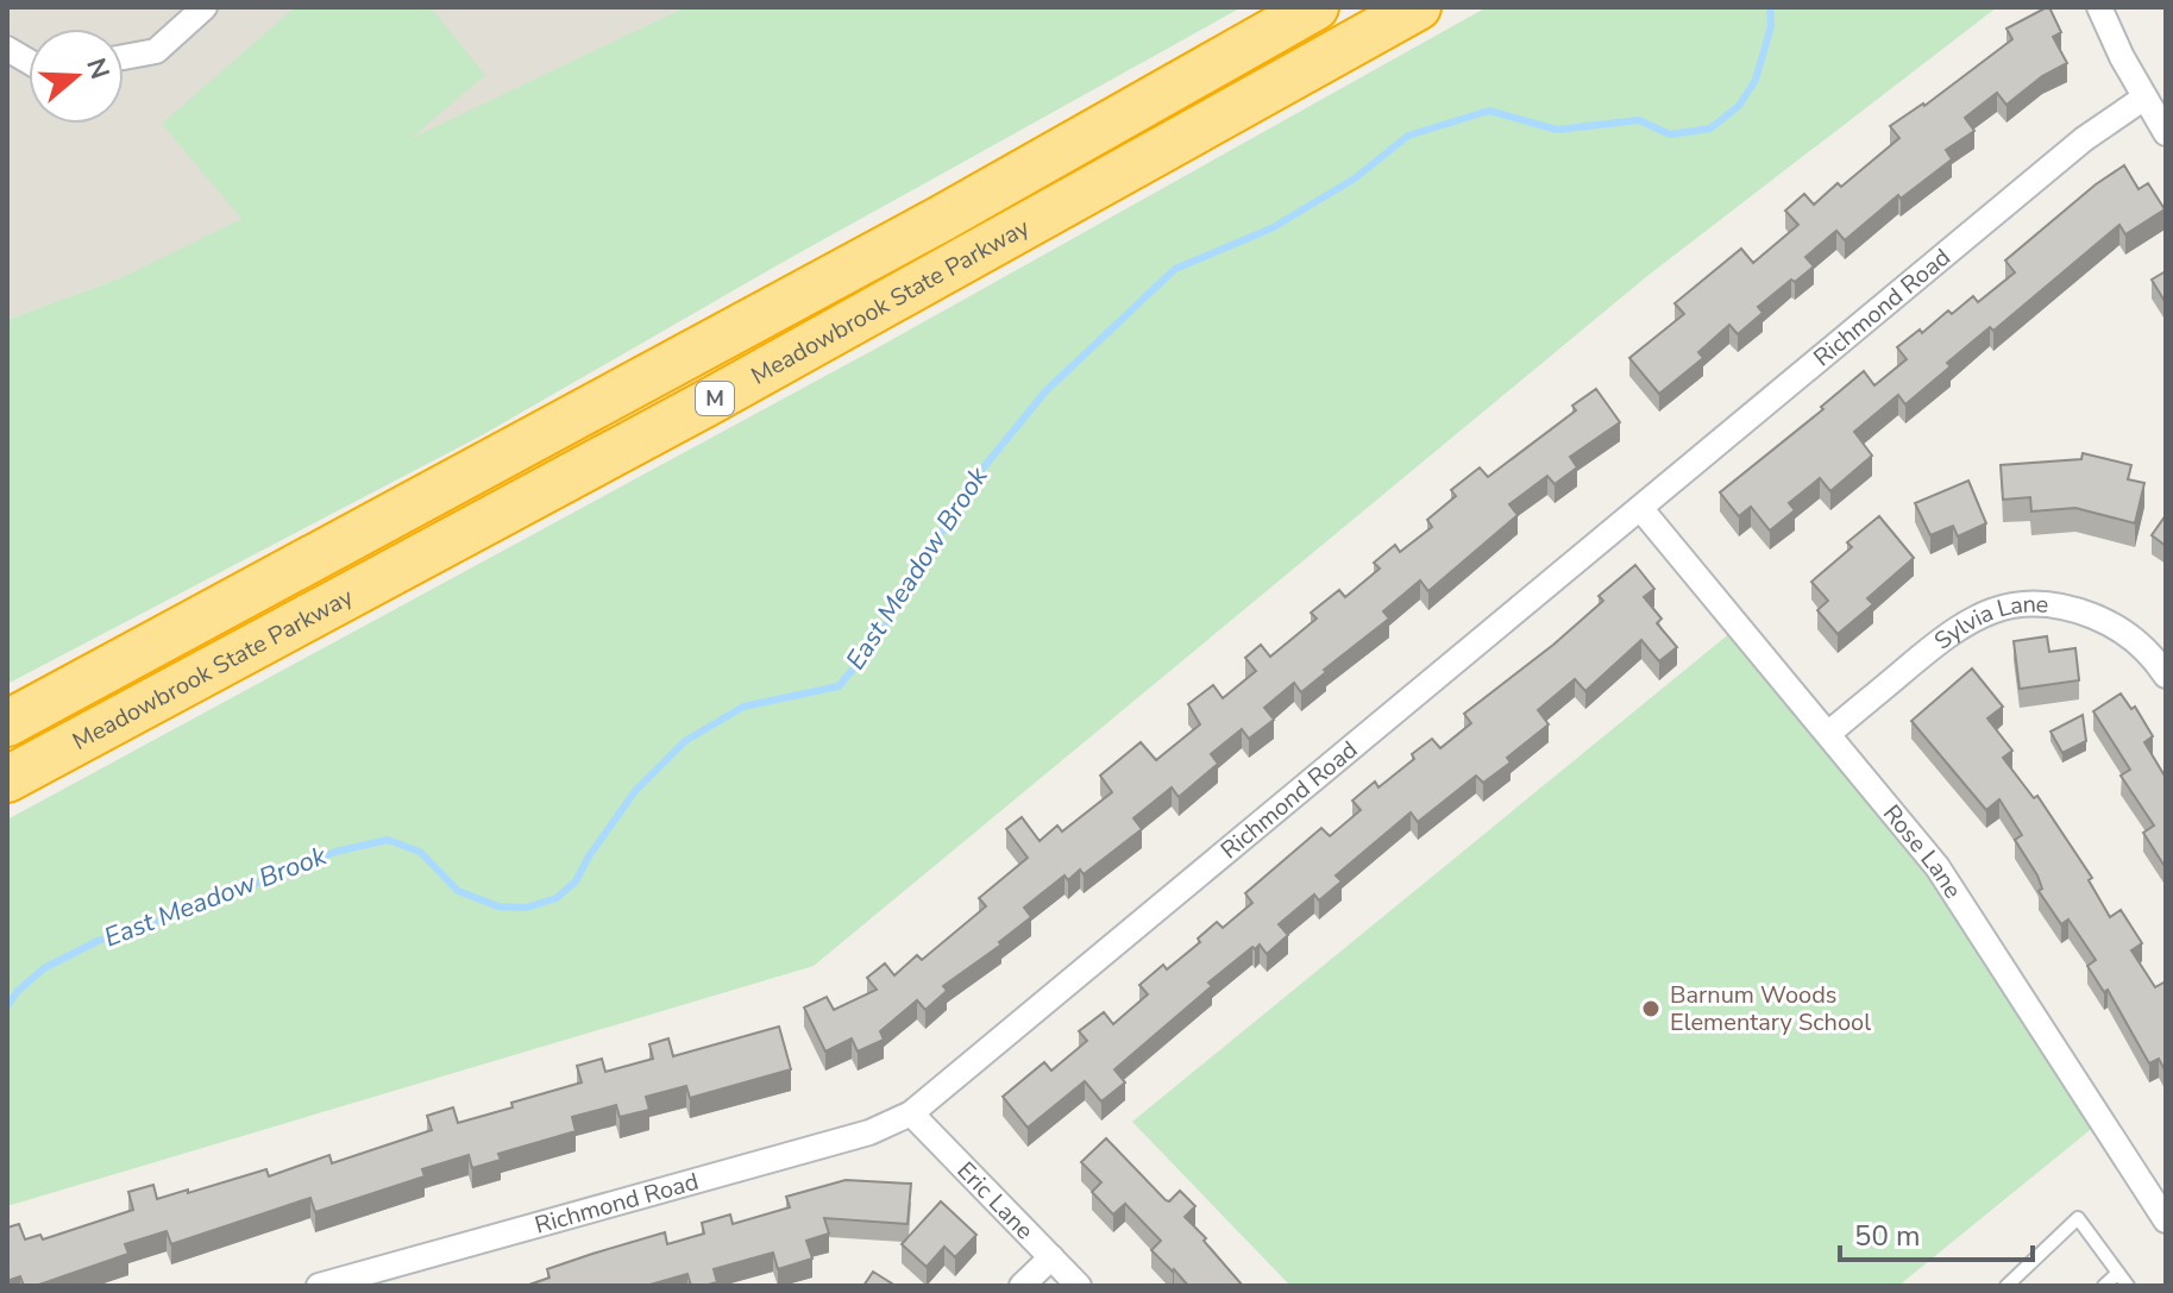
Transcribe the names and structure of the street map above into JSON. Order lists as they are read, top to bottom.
{
  "streets": {
    "highway": ["Meadowbrook State Parkway", "M"],
    "street": [
      "Richmond Road",
      "Sylvia Lane",
      "Rose Lane",
      "Eric Lane"
    ]
  },
  "crossings": [
    ["Richmond Road", "Rose Lane"],
    ["Richmond Road", "Eric Lane"],
    ["Sylvia Lane", "Rose Lane"]
  ],
  "water": ["East Meadow Brook"],
  "places": ["Barnum Woods Elementary School"],
  "scale_bar": "50 m",
  "north": "right"
}
